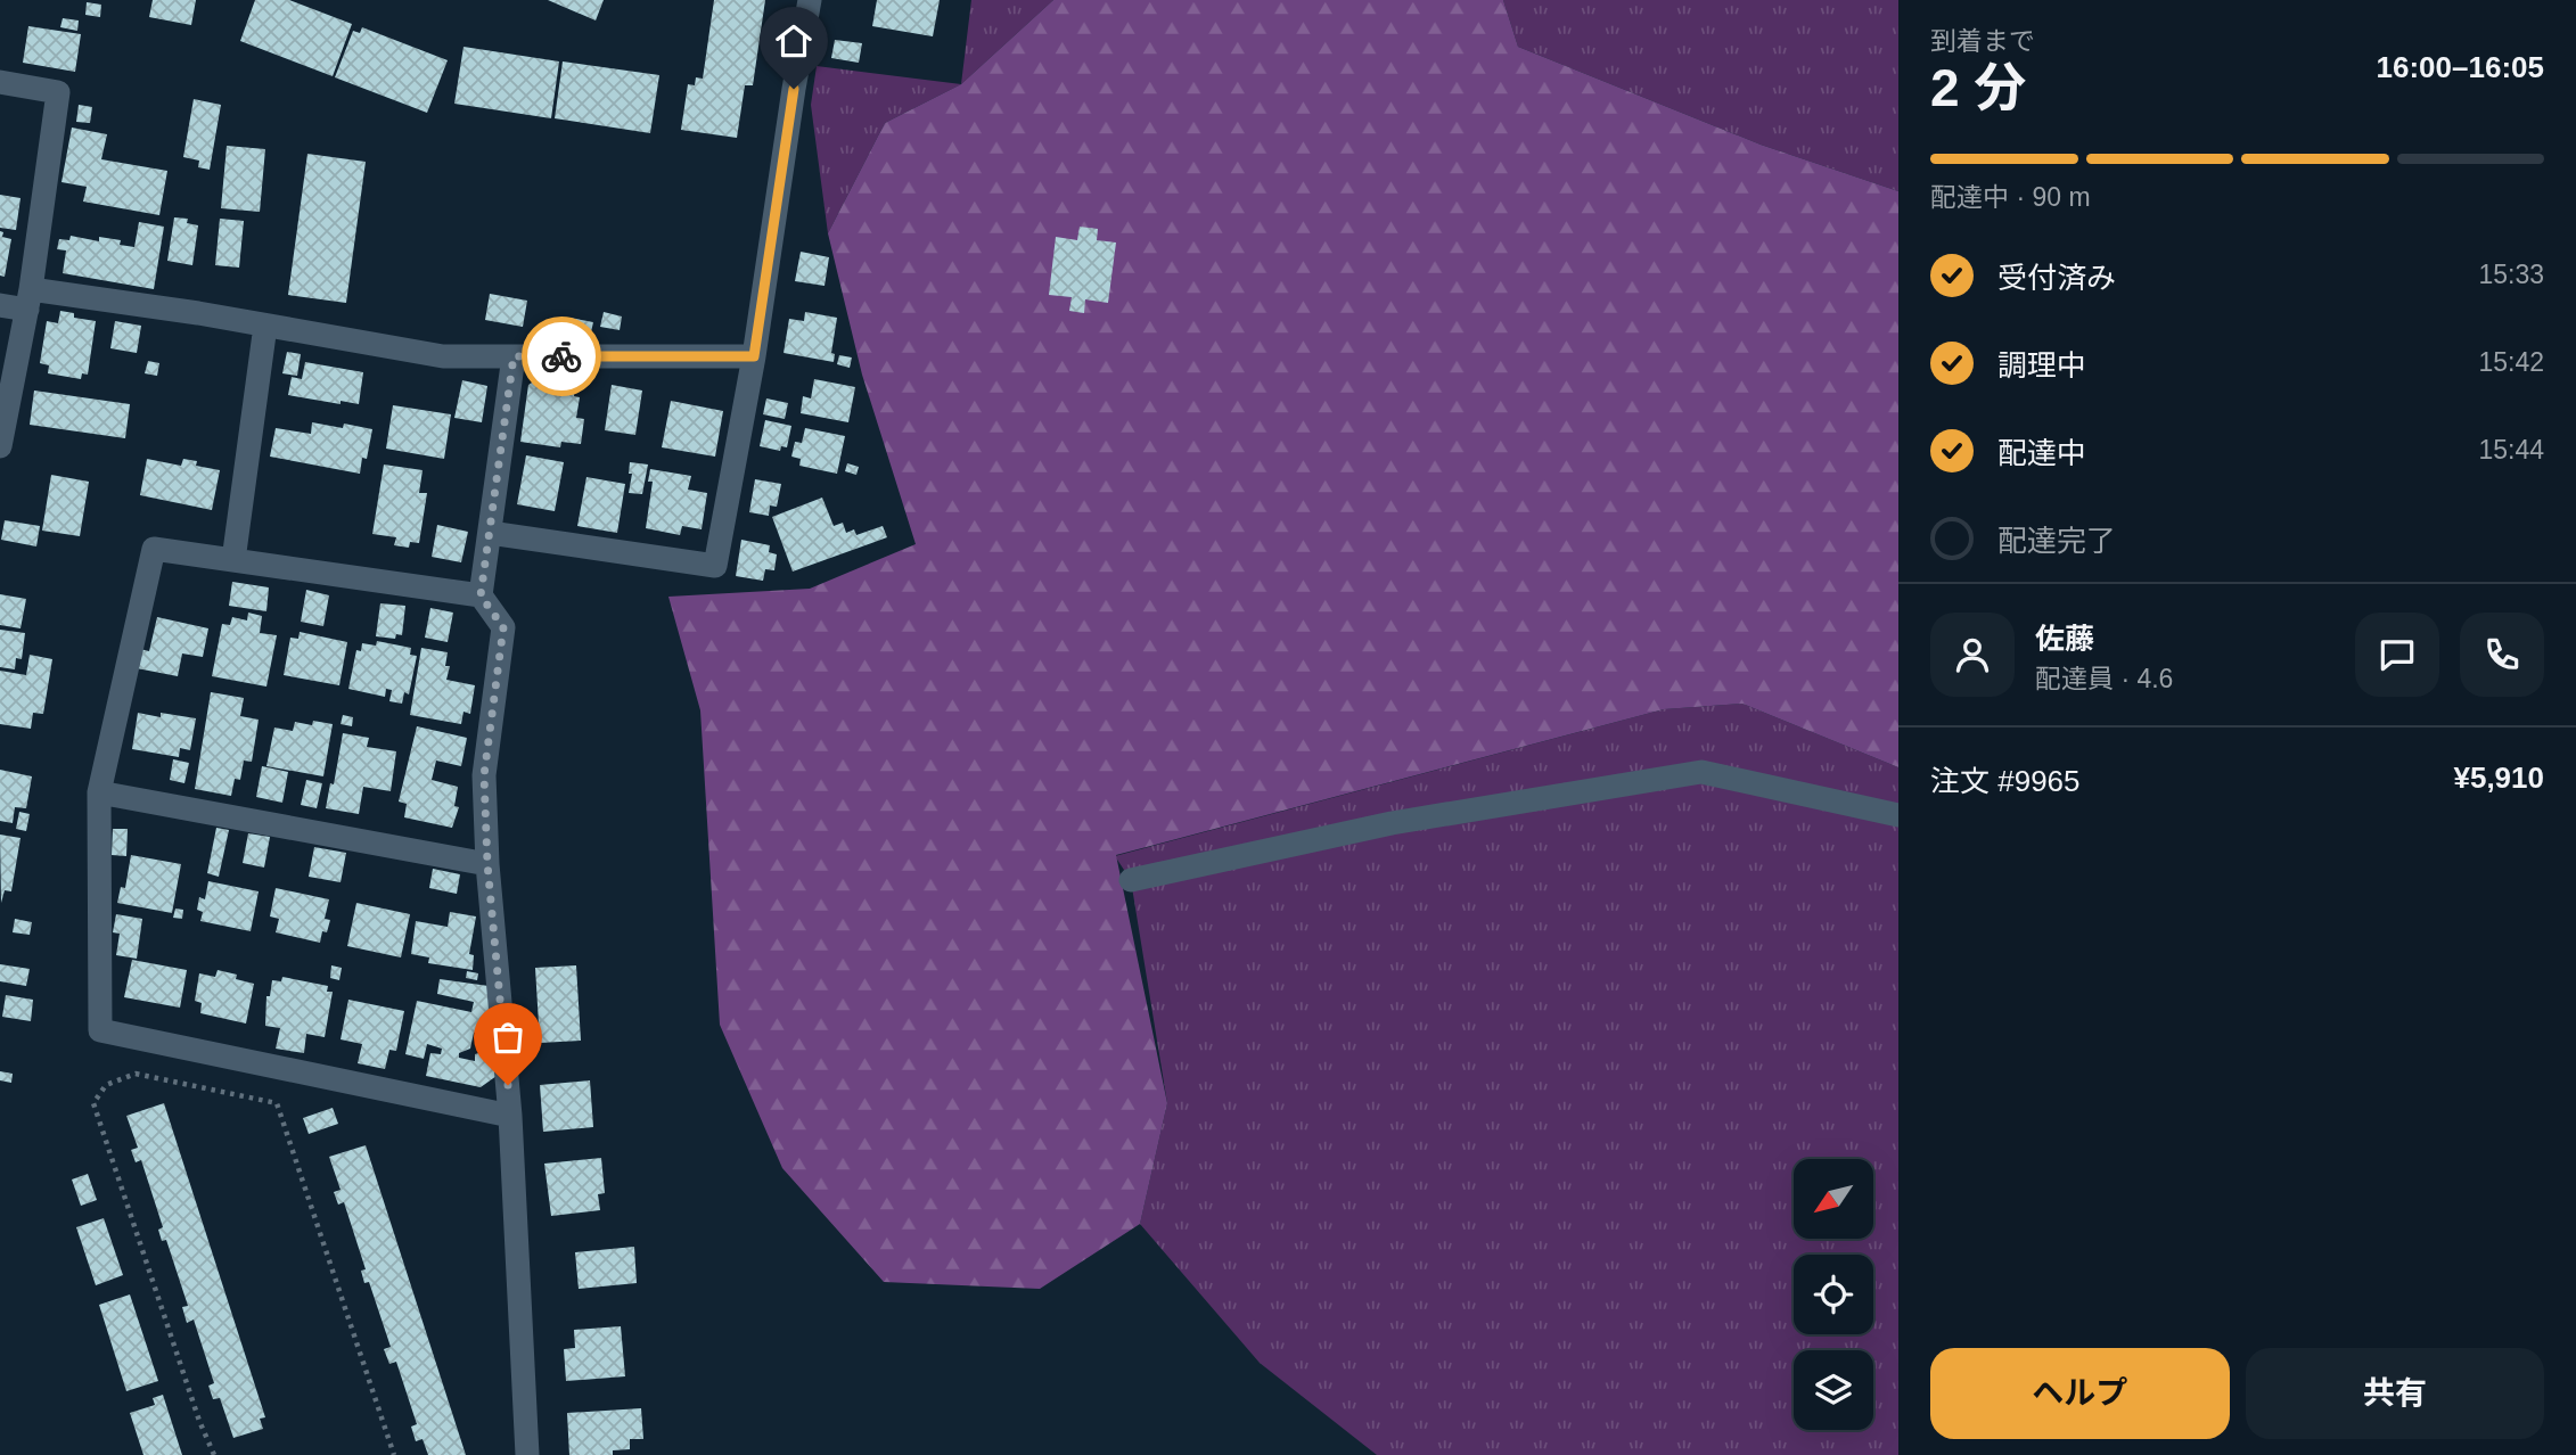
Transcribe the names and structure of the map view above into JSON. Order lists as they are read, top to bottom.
{
  "north": "bottom left",
  "page": {
    "heading": ["2 分", "到着まで", "16:00–16:05"],
    "panel": [
      "佐藤",
      "配達員 · 4.6",
      "注文 #9965",
      "¥5,910"
    ],
    "bar": "配達中 · 90 m",
    "list": [
      ["受付済み", "15:33"],
      ["調理中", "15:42"],
      ["配達中", "15:44"],
      "配達完了"
    ],
    "buttons": ["ヘルプ", "共有"]
  }
}
